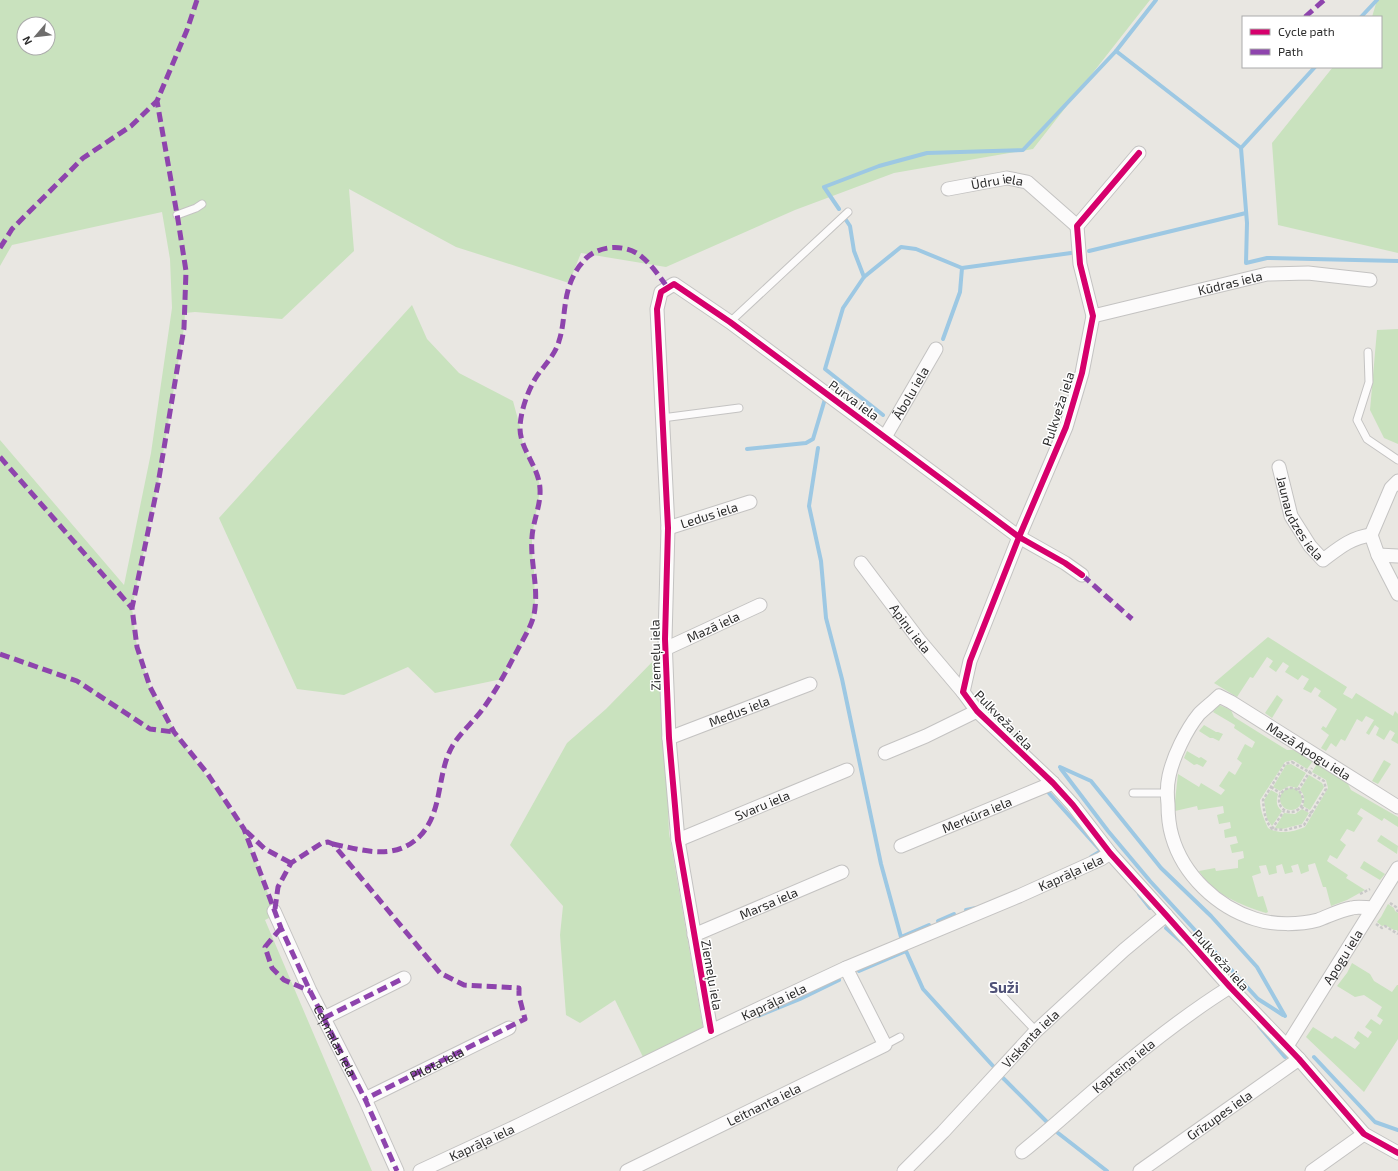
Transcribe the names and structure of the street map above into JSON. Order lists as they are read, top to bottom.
{
  "streets": {
    "street": [
      "Ūdru iela",
      "Kūdras iela",
      "Ābolu iela",
      "Purva iela",
      "Pulkveža iela",
      "Jaunaudzes iela",
      "Ledus iela",
      "Mazā iela",
      "Apiņu iela",
      "Ziemeļu iela",
      "Medus iela",
      "Mazā Apogu iela",
      "Svaru iela",
      "Merkūra iela",
      "Kaprāļa iela",
      "Marsa iela",
      "Apogu iela",
      "Viskanta iela",
      "Ceļmalas iela",
      "Pilota iela",
      "Kapteiņa iela",
      "Leitnanta iela",
      "Grīzupes iela"
    ]
  },
  "crossings": [
    ["Ūdru iela", "Pulkveža iela"],
    ["Kūdras iela", "Pulkveža iela"],
    ["Ābolu iela", "Purva iela"],
    ["Purva iela", "Pulkveža iela"],
    ["Purva iela", "Ziemeļu iela"],
    ["Pulkveža iela", "Apiņu iela"],
    ["Pulkveža iela", "Merkūra iela"],
    ["Pulkveža iela", "Kaprāļa iela"],
    ["Pulkveža iela", "Apogu iela"],
    ["Pulkveža iela", "Viskanta iela"],
    ["Pulkveža iela", "Kapteiņa iela"],
    ["Pulkveža iela", "Grīzupes iela"],
    ["Ledus iela", "Ziemeļu iela"],
    ["Mazā iela", "Ziemeļu iela"],
    ["Ziemeļu iela", "Medus iela"],
    ["Ziemeļu iela", "Svaru iela"],
    ["Ziemeļu iela", "Kaprāļa iela"],
    ["Ziemeļu iela", "Marsa iela"],
    ["Ceļmalas iela", "Pilota iela"]
  ],
  "districts": ["Suži"],
  "legend": ["Cycle path", "Path"],
  "north": "bottom left"
}
